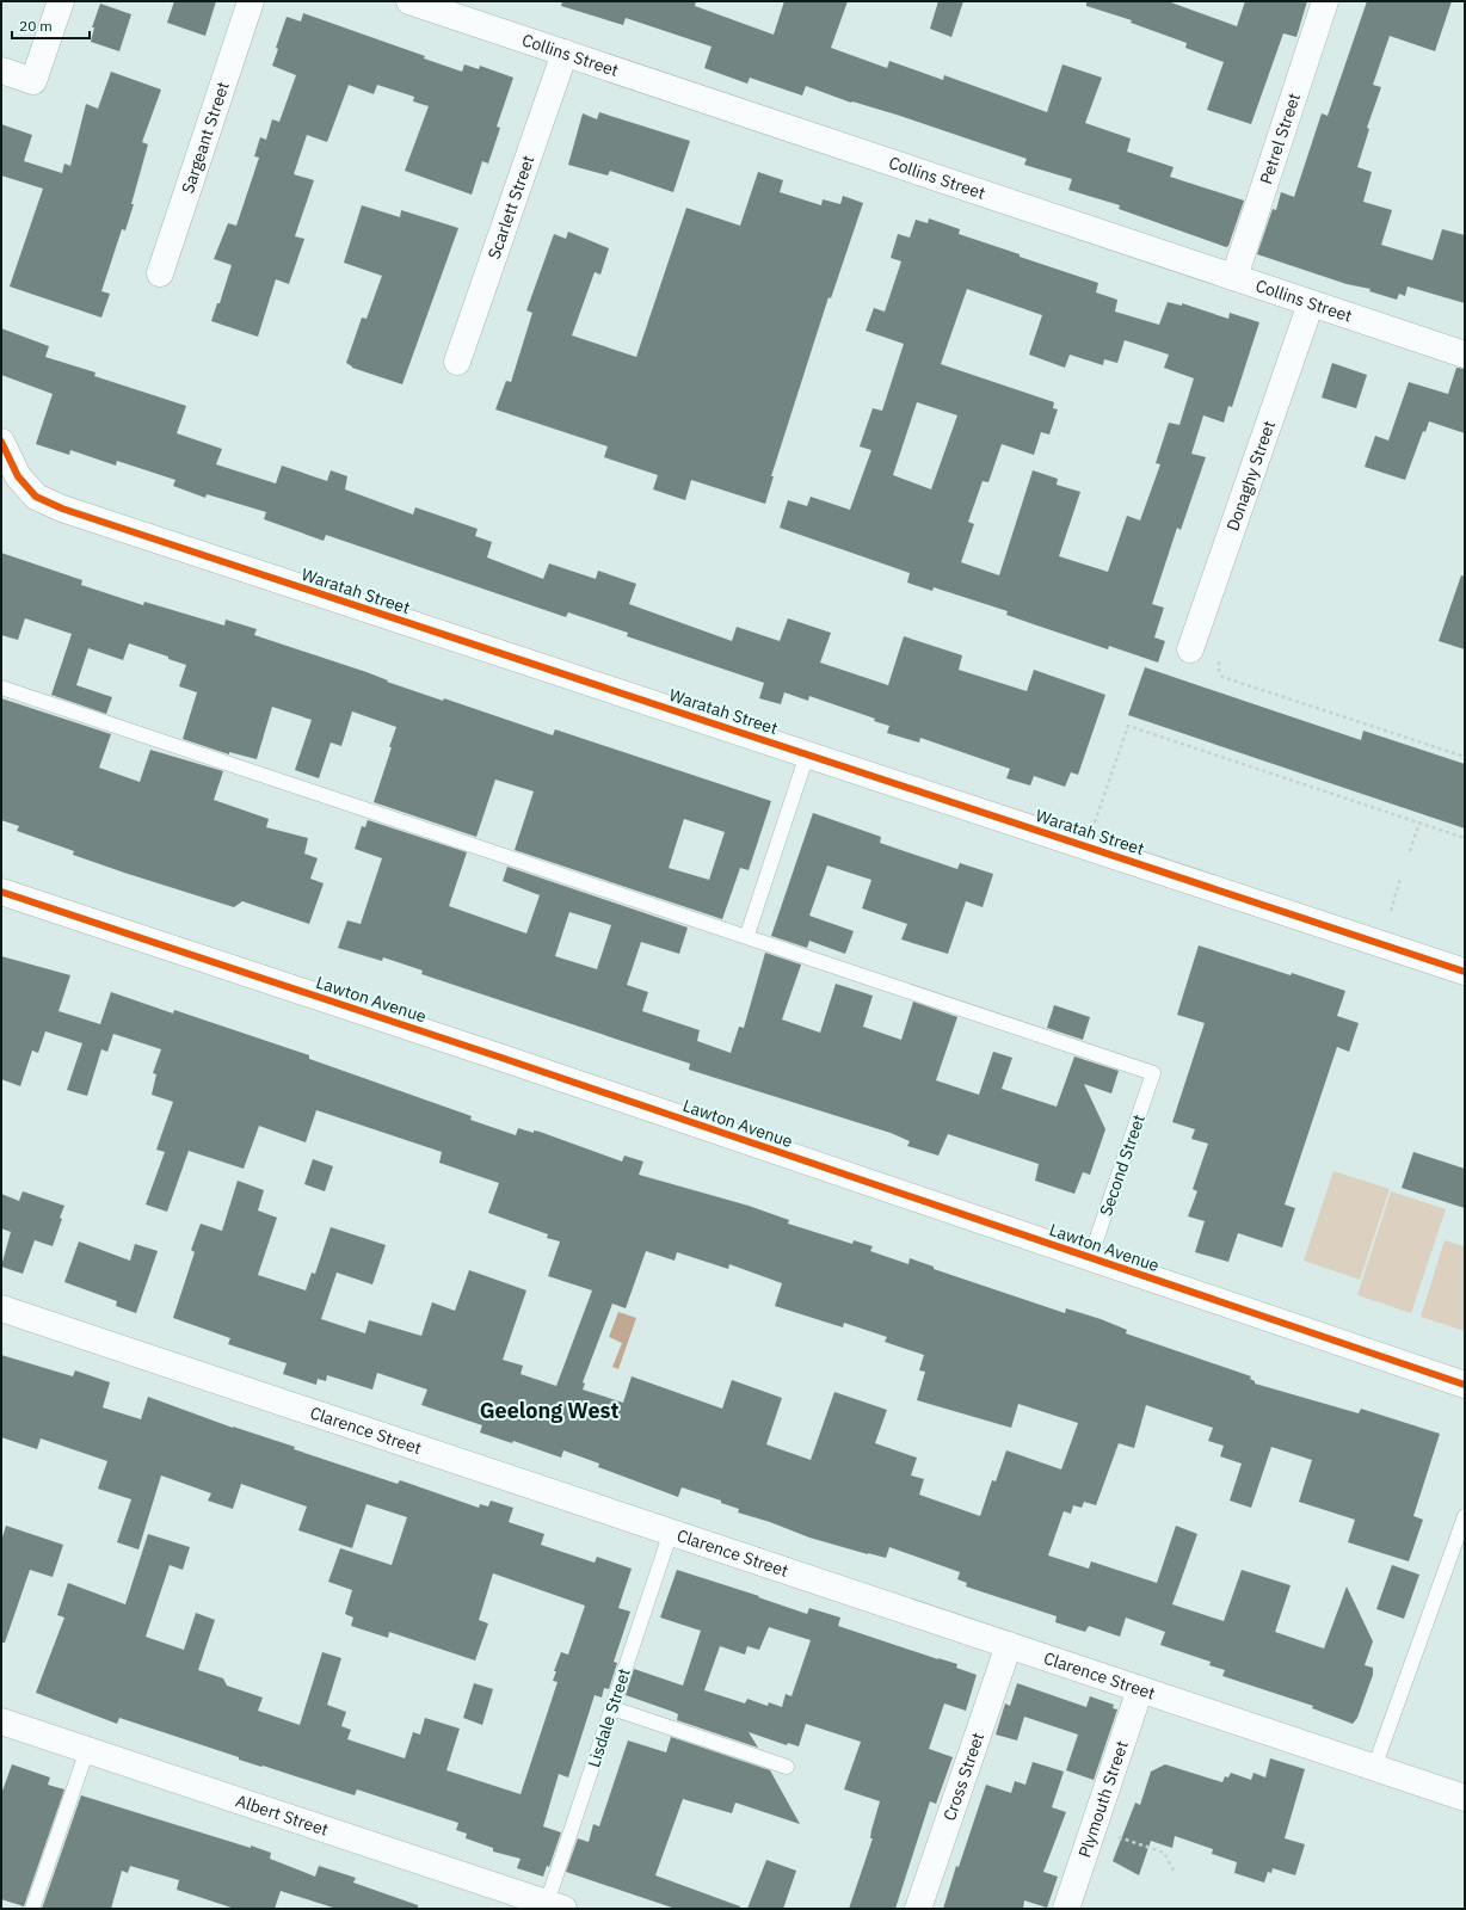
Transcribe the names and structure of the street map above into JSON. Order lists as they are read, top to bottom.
{
  "streets": {
    "street": [
      "Collins Street",
      "Sargeant Street",
      "Petrel Street",
      "Scarlett Street",
      "Donaghy Street",
      "Waratah Street",
      "Lawton Avenue",
      "Clarence Street",
      "Cross Street",
      "Plymouth Street",
      "Albert Street"
    ],
    "lane": ["Second Street", "Lisdale Street"]
  },
  "crossings": [
    ["Collins Street", "Petrel Street"],
    ["Collins Street", "Scarlett Street"],
    ["Collins Street", "Donaghy Street"],
    ["Lawton Avenue", "Second Street"],
    ["Clarence Street", "Lisdale Street"],
    ["Clarence Street", "Cross Street"],
    ["Clarence Street", "Plymouth Street"],
    ["Lisdale Street", "Albert Street"]
  ],
  "districts": ["Geelong West"],
  "scale_bar": "20 m"
}
